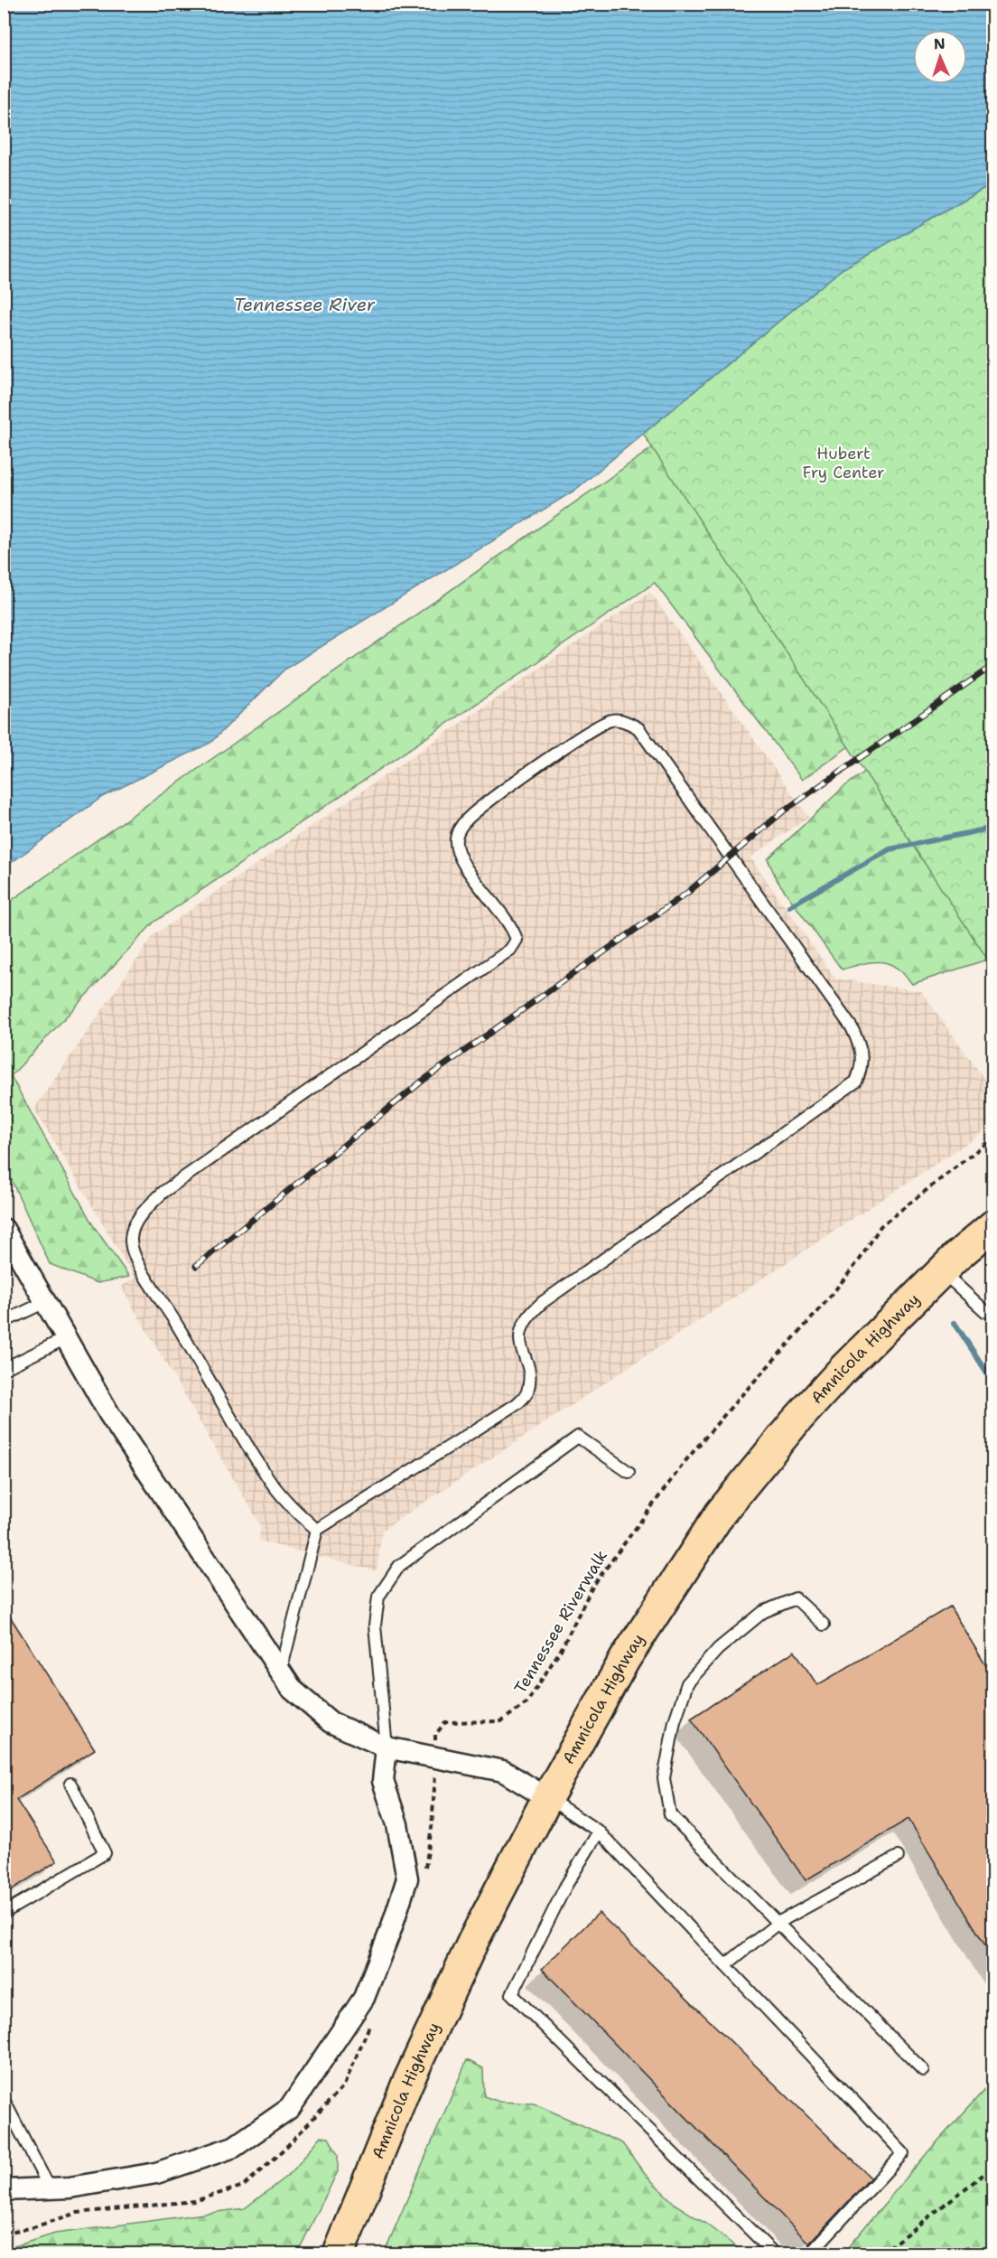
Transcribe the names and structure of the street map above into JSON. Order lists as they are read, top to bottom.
{
  "streets": {
    "main road": ["Amnicola Highway"],
    "path": ["Tennessee Riverwalk"]
  },
  "water": ["Tennessee River"],
  "parks": ["Hubert Fry Center"],
  "north": "top"
}
